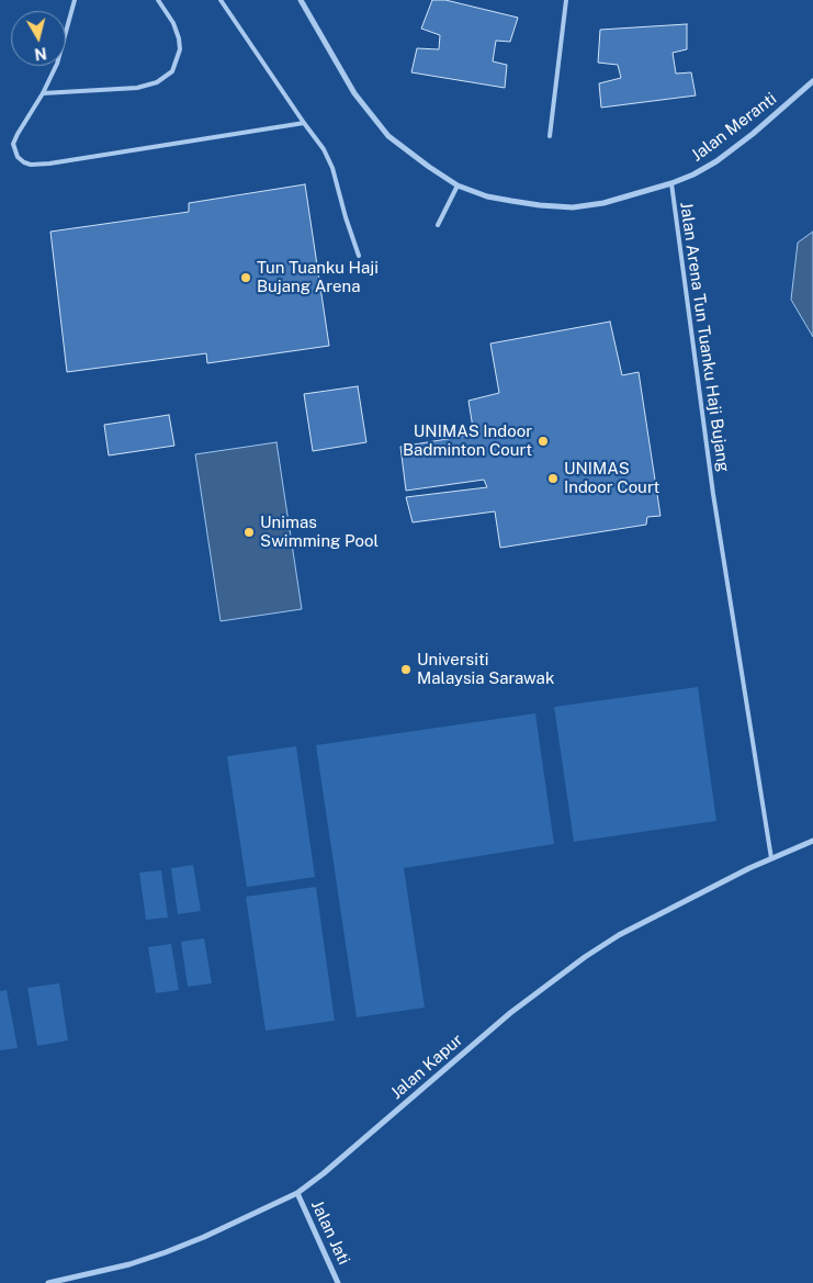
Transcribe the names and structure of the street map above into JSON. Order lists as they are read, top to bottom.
{
  "streets": {
    "street": ["Jalan Meranti", "Jalan Kapur", "Jalan Jati"],
    "lane": ["Jalan Arena Tun Tuanku Haji Bujang"]
  },
  "crossings": [
    ["Jalan Meranti", "Jalan Arena Tun Tuanku Haji Bujang"],
    ["Jalan Arena Tun Tuanku Haji Bujang", "Jalan Kapur"],
    ["Jalan Kapur", "Jalan Jati"]
  ],
  "places": [
    "Tun Tuanku Haji Bujang Arena",
    "UNIMAS Indoor Badminton Court",
    "UNIMAS Indoor Court",
    "Unimas Swimming Pool",
    "Universiti Malaysia Sarawak"
  ],
  "north": "bottom"
}
